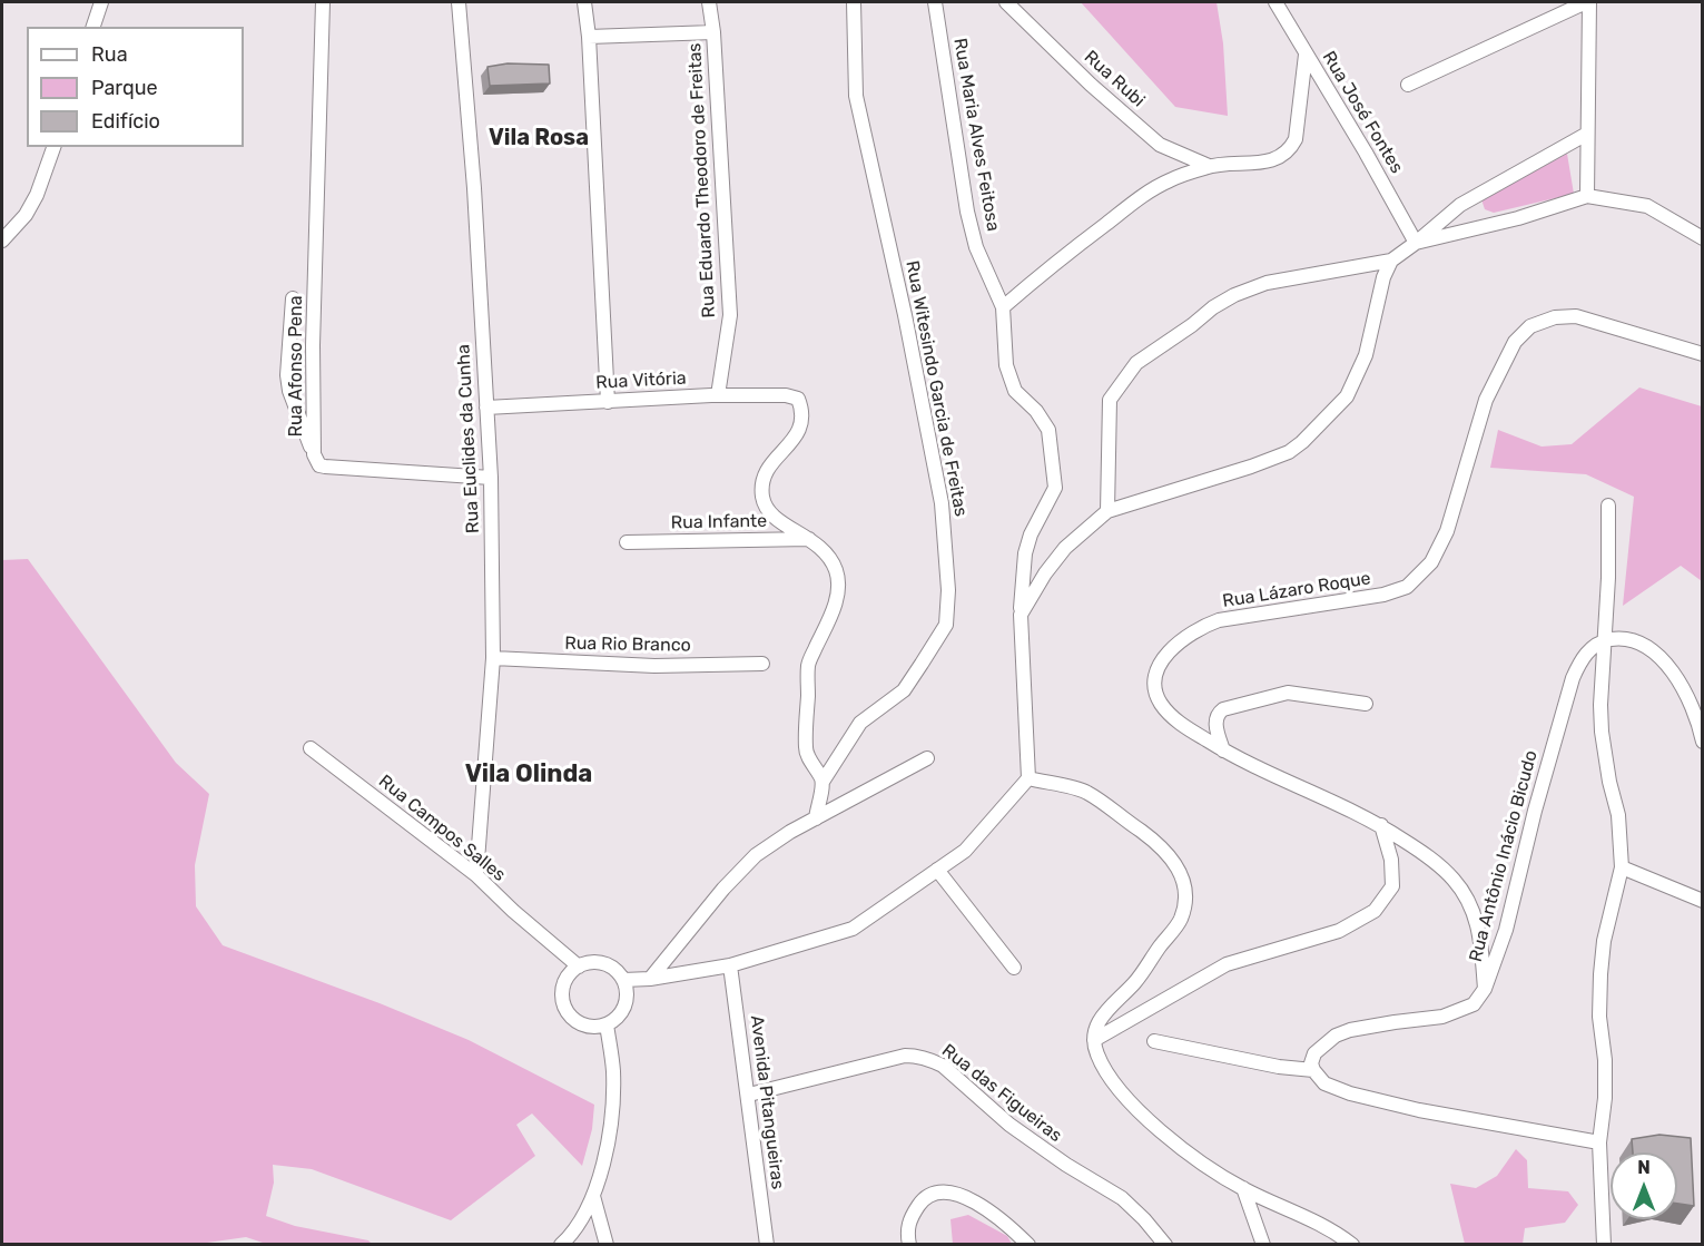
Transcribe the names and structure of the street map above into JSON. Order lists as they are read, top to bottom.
{
  "streets": {
    "street": [
      "Rua Rubi",
      "Rua José Fontes",
      "Rua Maria Alves Feitosa",
      "Rua Eduardo Theodoro de Freitas",
      "Rua Afonso Pena",
      "Rua Vitória",
      "Rua Witesindo Garcia de Freitas",
      "Rua Euclides da Cunha",
      "Rua Infante",
      "Rua Lázaro Roque",
      "Rua Rio Branco",
      "Rua Campos Salles",
      "Rua Antônio Inácio Bicudo",
      "Rua das Figueiras",
      "Avenida Pitangueiras"
    ]
  },
  "crossings": [
    ["Rua Eduardo Theodoro de Freitas", "Rua Vitória"],
    ["Rua Afonso Pena", "Rua Euclides da Cunha"],
    ["Rua Vitória", "Rua Euclides da Cunha"],
    ["Rua Vitória", "Rua Infante"],
    ["Rua Euclides da Cunha", "Rua Rio Branco"],
    ["Rua Euclides da Cunha", "Rua Campos Salles"],
    ["Rua Lázaro Roque", "Rua Antônio Inácio Bicudo"],
    ["Rua das Figueiras", "Avenida Pitangueiras"]
  ],
  "districts": ["Vila Rosa", "Vila Olinda"],
  "legend": ["Rua", "Parque", "Edifício"],
  "north": "top"
}
